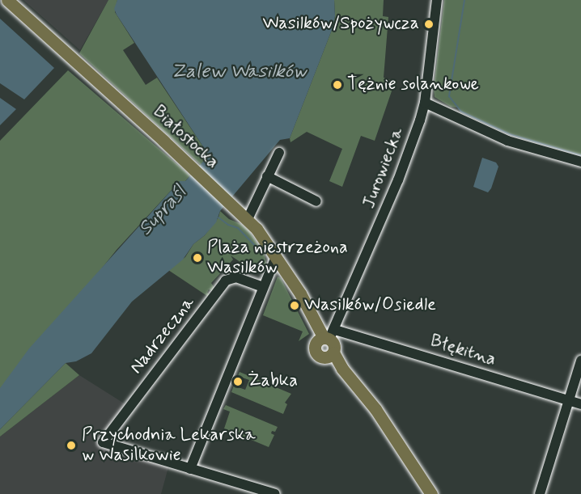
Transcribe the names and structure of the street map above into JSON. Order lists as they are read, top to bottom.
{
  "streets": {
    "main road": ["Białostocka"],
    "street": ["Jurowiecka", "Nadrzeczna", "Błękitna"]
  },
  "crossings": [
    ["Białostocka", "Jurowiecka"],
    ["Białostocka", "Błękitna"],
    ["Jurowiecka", "Błękitna"]
  ],
  "water": ["Zalew Wasilków", "Supraśl"],
  "places": [
    "Wasilków/Spożywcza",
    "Tężnie solankowe",
    "Plaża niestrzeżona Wasilków",
    "Wasilków/Osiedle",
    "Żabka",
    "Przychodnia Lekarska w Wasilkowie"
  ]
}
